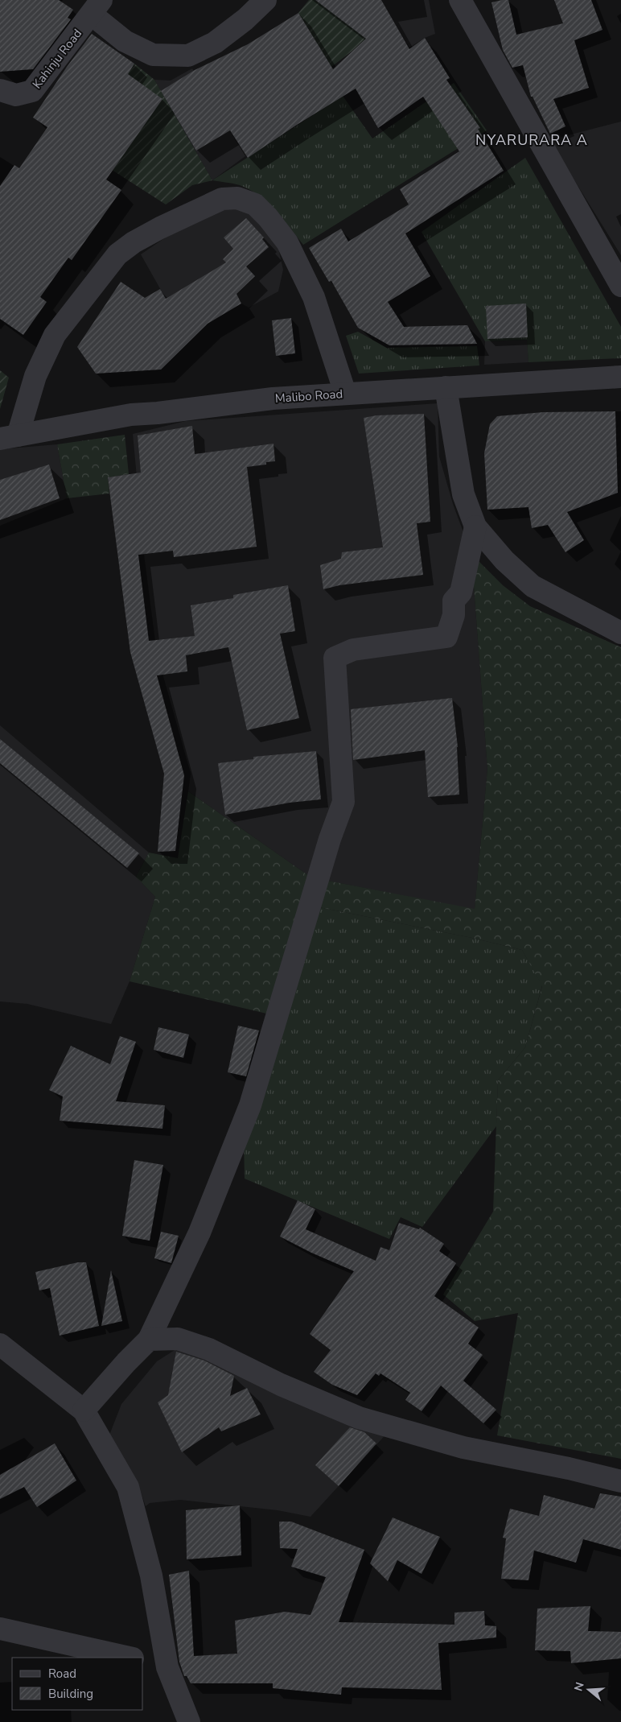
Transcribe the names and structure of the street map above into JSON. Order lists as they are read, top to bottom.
{
  "streets": {
    "street": ["Kahinju Road", "Malibo Road"]
  },
  "districts": ["NYARURARA A"],
  "legend": ["Road", "Building"],
  "north": "left"
}
